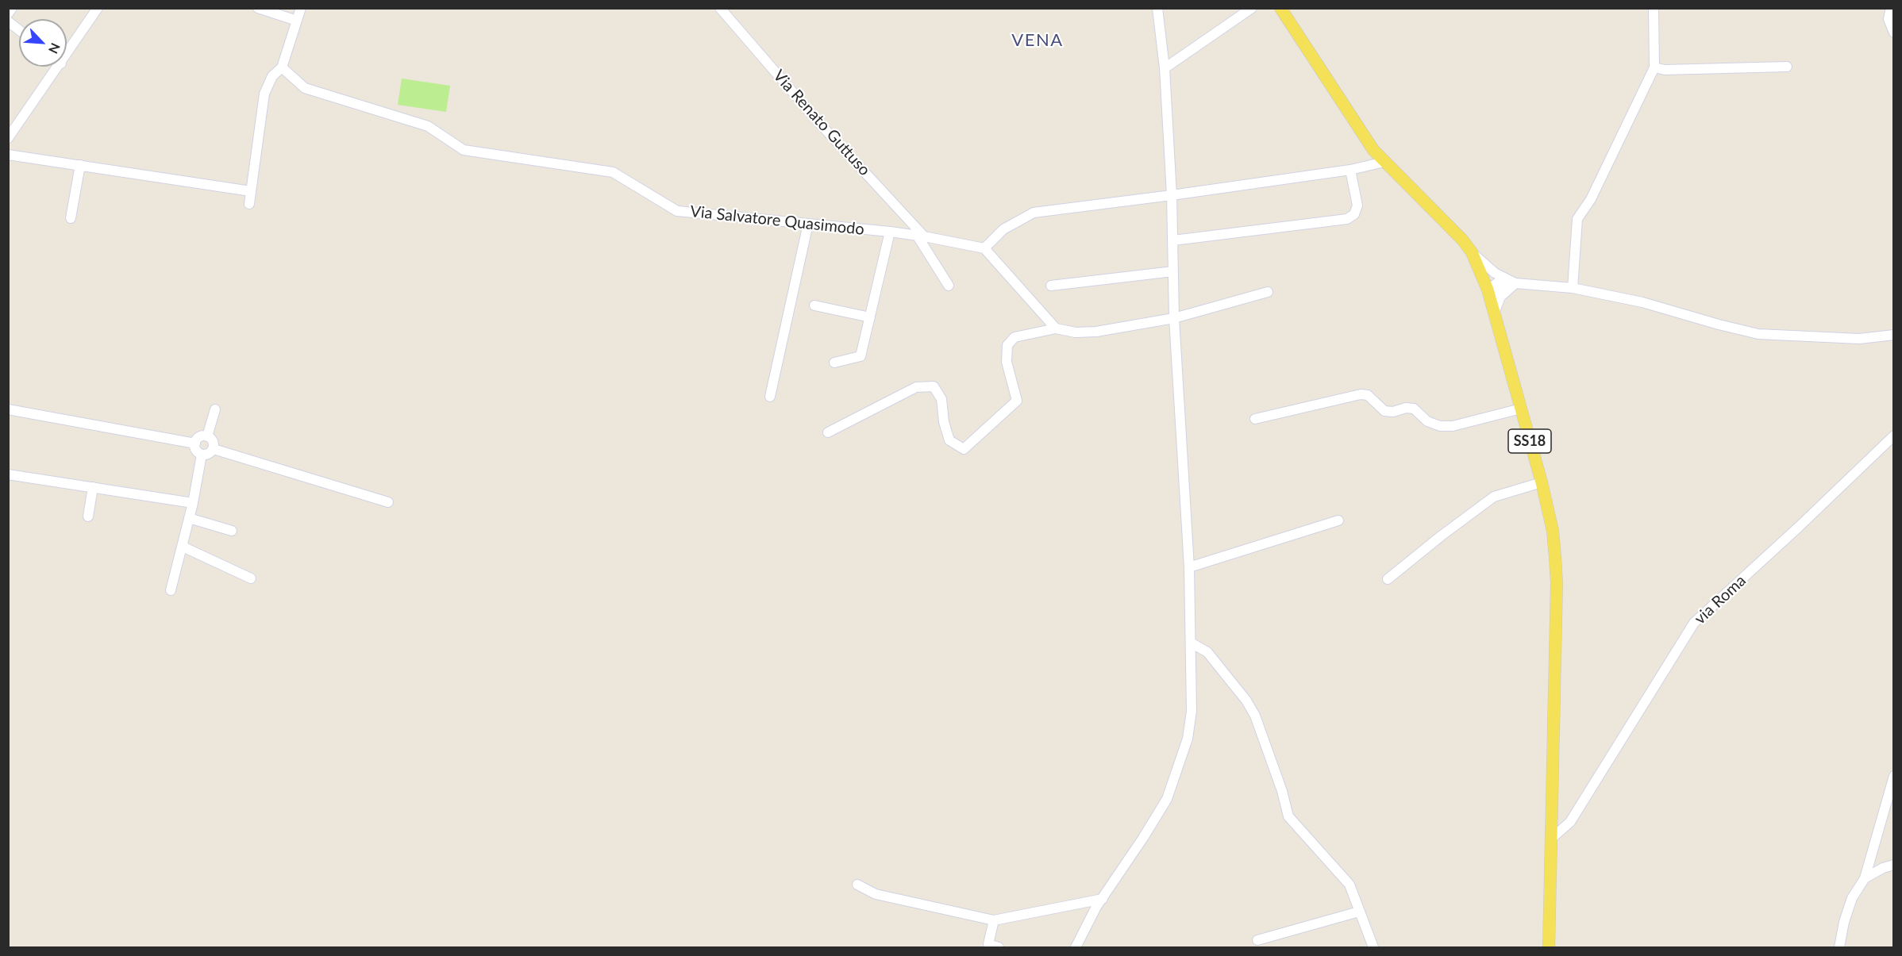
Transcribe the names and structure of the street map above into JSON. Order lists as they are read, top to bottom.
{
  "streets": {
    "main road": ["SS18"],
    "street": ["Via Renato Guttuso", "Via Salvatore Quasimodo", "via Roma"]
  },
  "crossings": [
    ["Via Renato Guttuso", "Via Salvatore Quasimodo"],
    ["SS18", "via Roma"]
  ],
  "districts": ["VENA"],
  "north": "bottom right"
}
